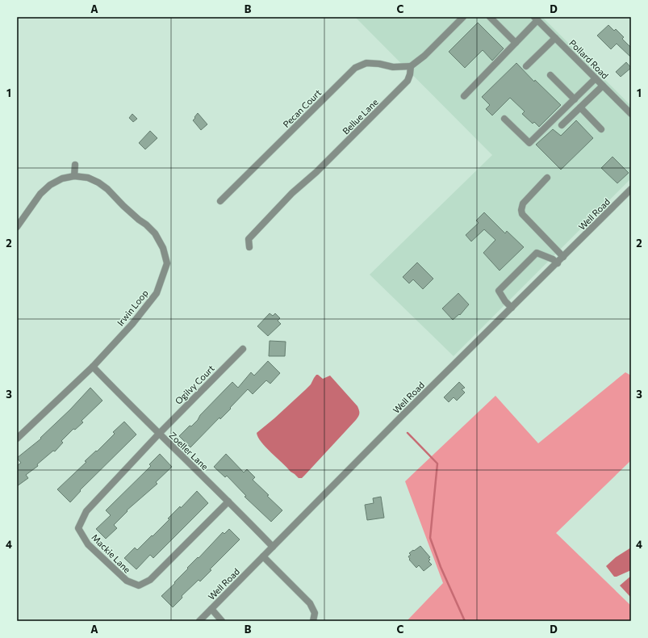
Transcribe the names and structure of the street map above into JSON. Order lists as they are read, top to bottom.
{
  "streets": {
    "street": [
      "Pollard Road",
      "Pecan Court",
      "Bellue Lane",
      "Well Road",
      "Irwin Loop",
      "Ogilvy Court",
      "Zoeller Lane",
      "Mackie Lane"
    ]
  },
  "crossings": [
    ["Pecan Court", "Bellue Lane"],
    ["Well Road", "Zoeller Lane"],
    ["Irwin Loop", "Zoeller Lane"],
    ["Ogilvy Court", "Zoeller Lane"],
    ["Ogilvy Court", "Mackie Lane"],
    ["Zoeller Lane", "Mackie Lane"]
  ],
  "grid": {
    "columns": [
      "A",
      "B",
      "C",
      "D"
    ],
    "rows": [
      "1",
      "2",
      "3",
      "4"
    ]
  }
}
